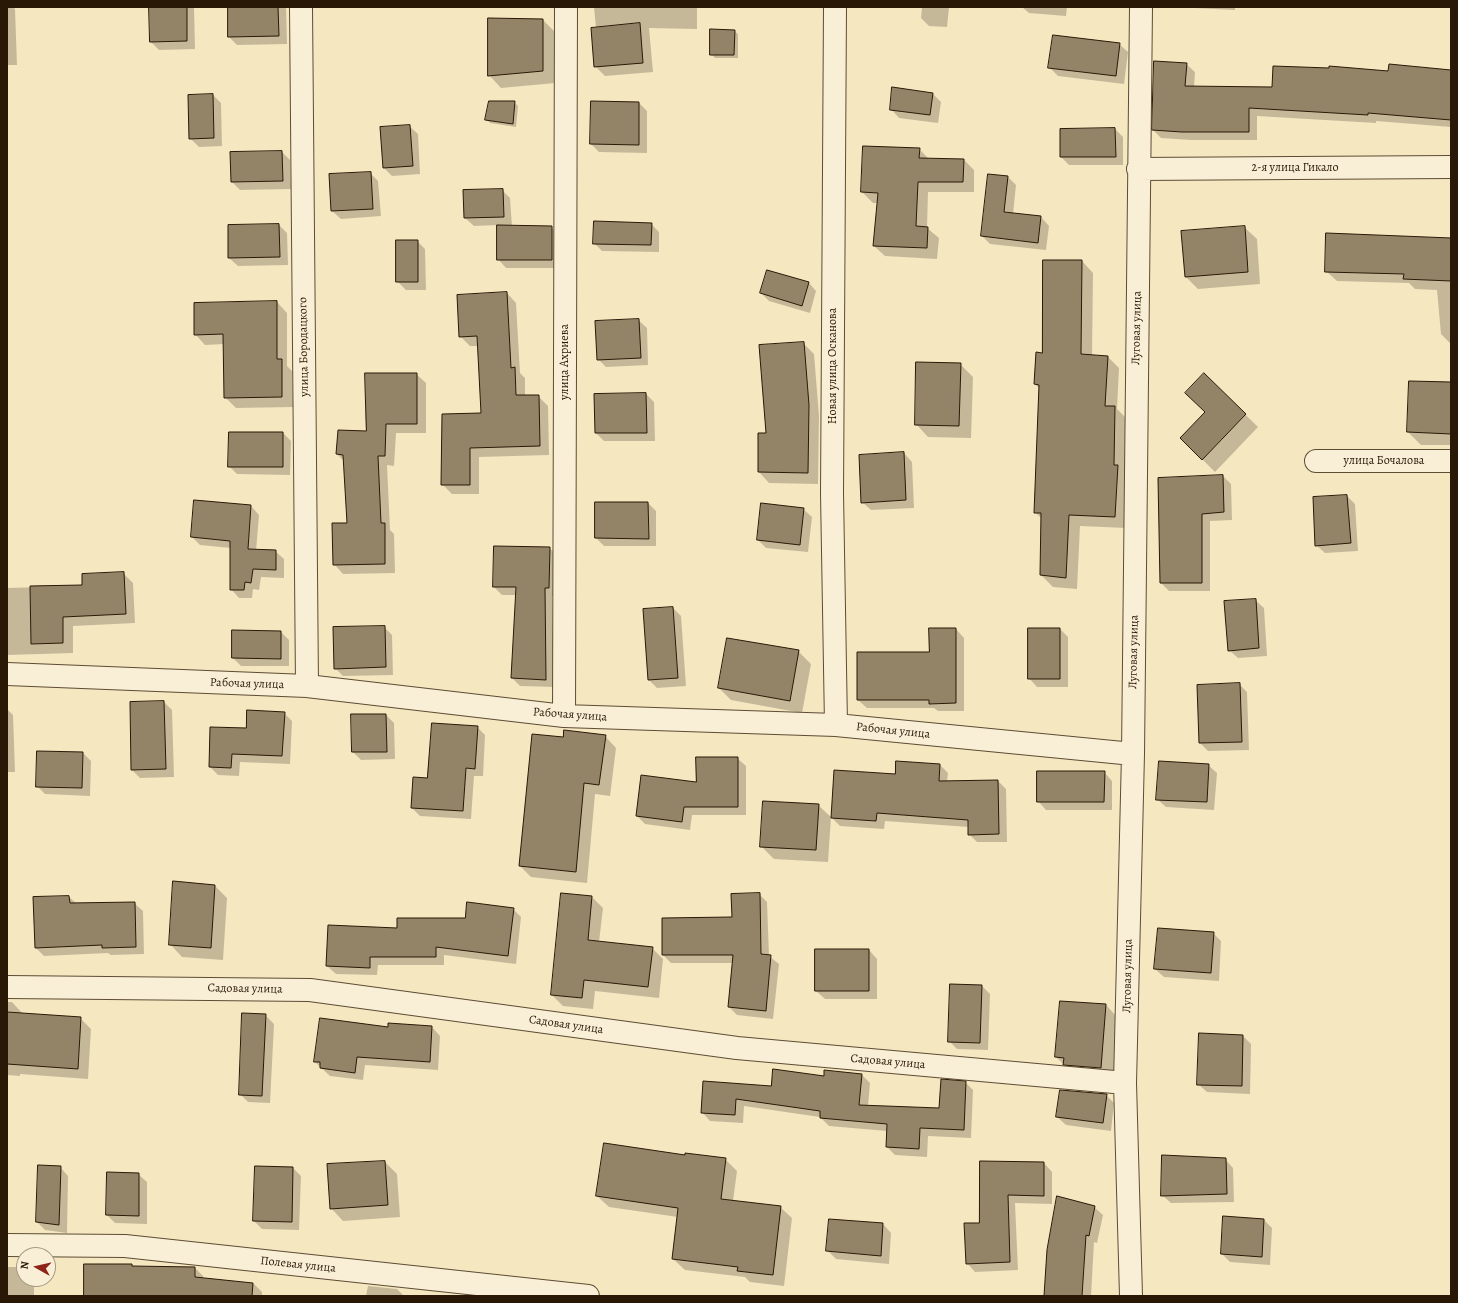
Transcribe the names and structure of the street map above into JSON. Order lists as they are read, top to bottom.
{
  "streets": {
    "street": [
      "2-я улица Гикало",
      "Луговая улица",
      "улица Бородацкого",
      "улица Ахриева",
      "Новая улица Осканова",
      "улица Бочалова",
      "Рабочая улица",
      "Садовая улица",
      "Полевая улица"
    ]
  },
  "crossings": [
    ["2-я улица Гикало", "Луговая улица"],
    ["Луговая улица", "Рабочая улица"],
    ["Луговая улица", "Садовая улица"],
    ["улица Бородацкого", "Рабочая улица"],
    ["улица Ахриева", "Рабочая улица"],
    ["Новая улица Осканова", "Рабочая улица"]
  ],
  "north": "left"
}
